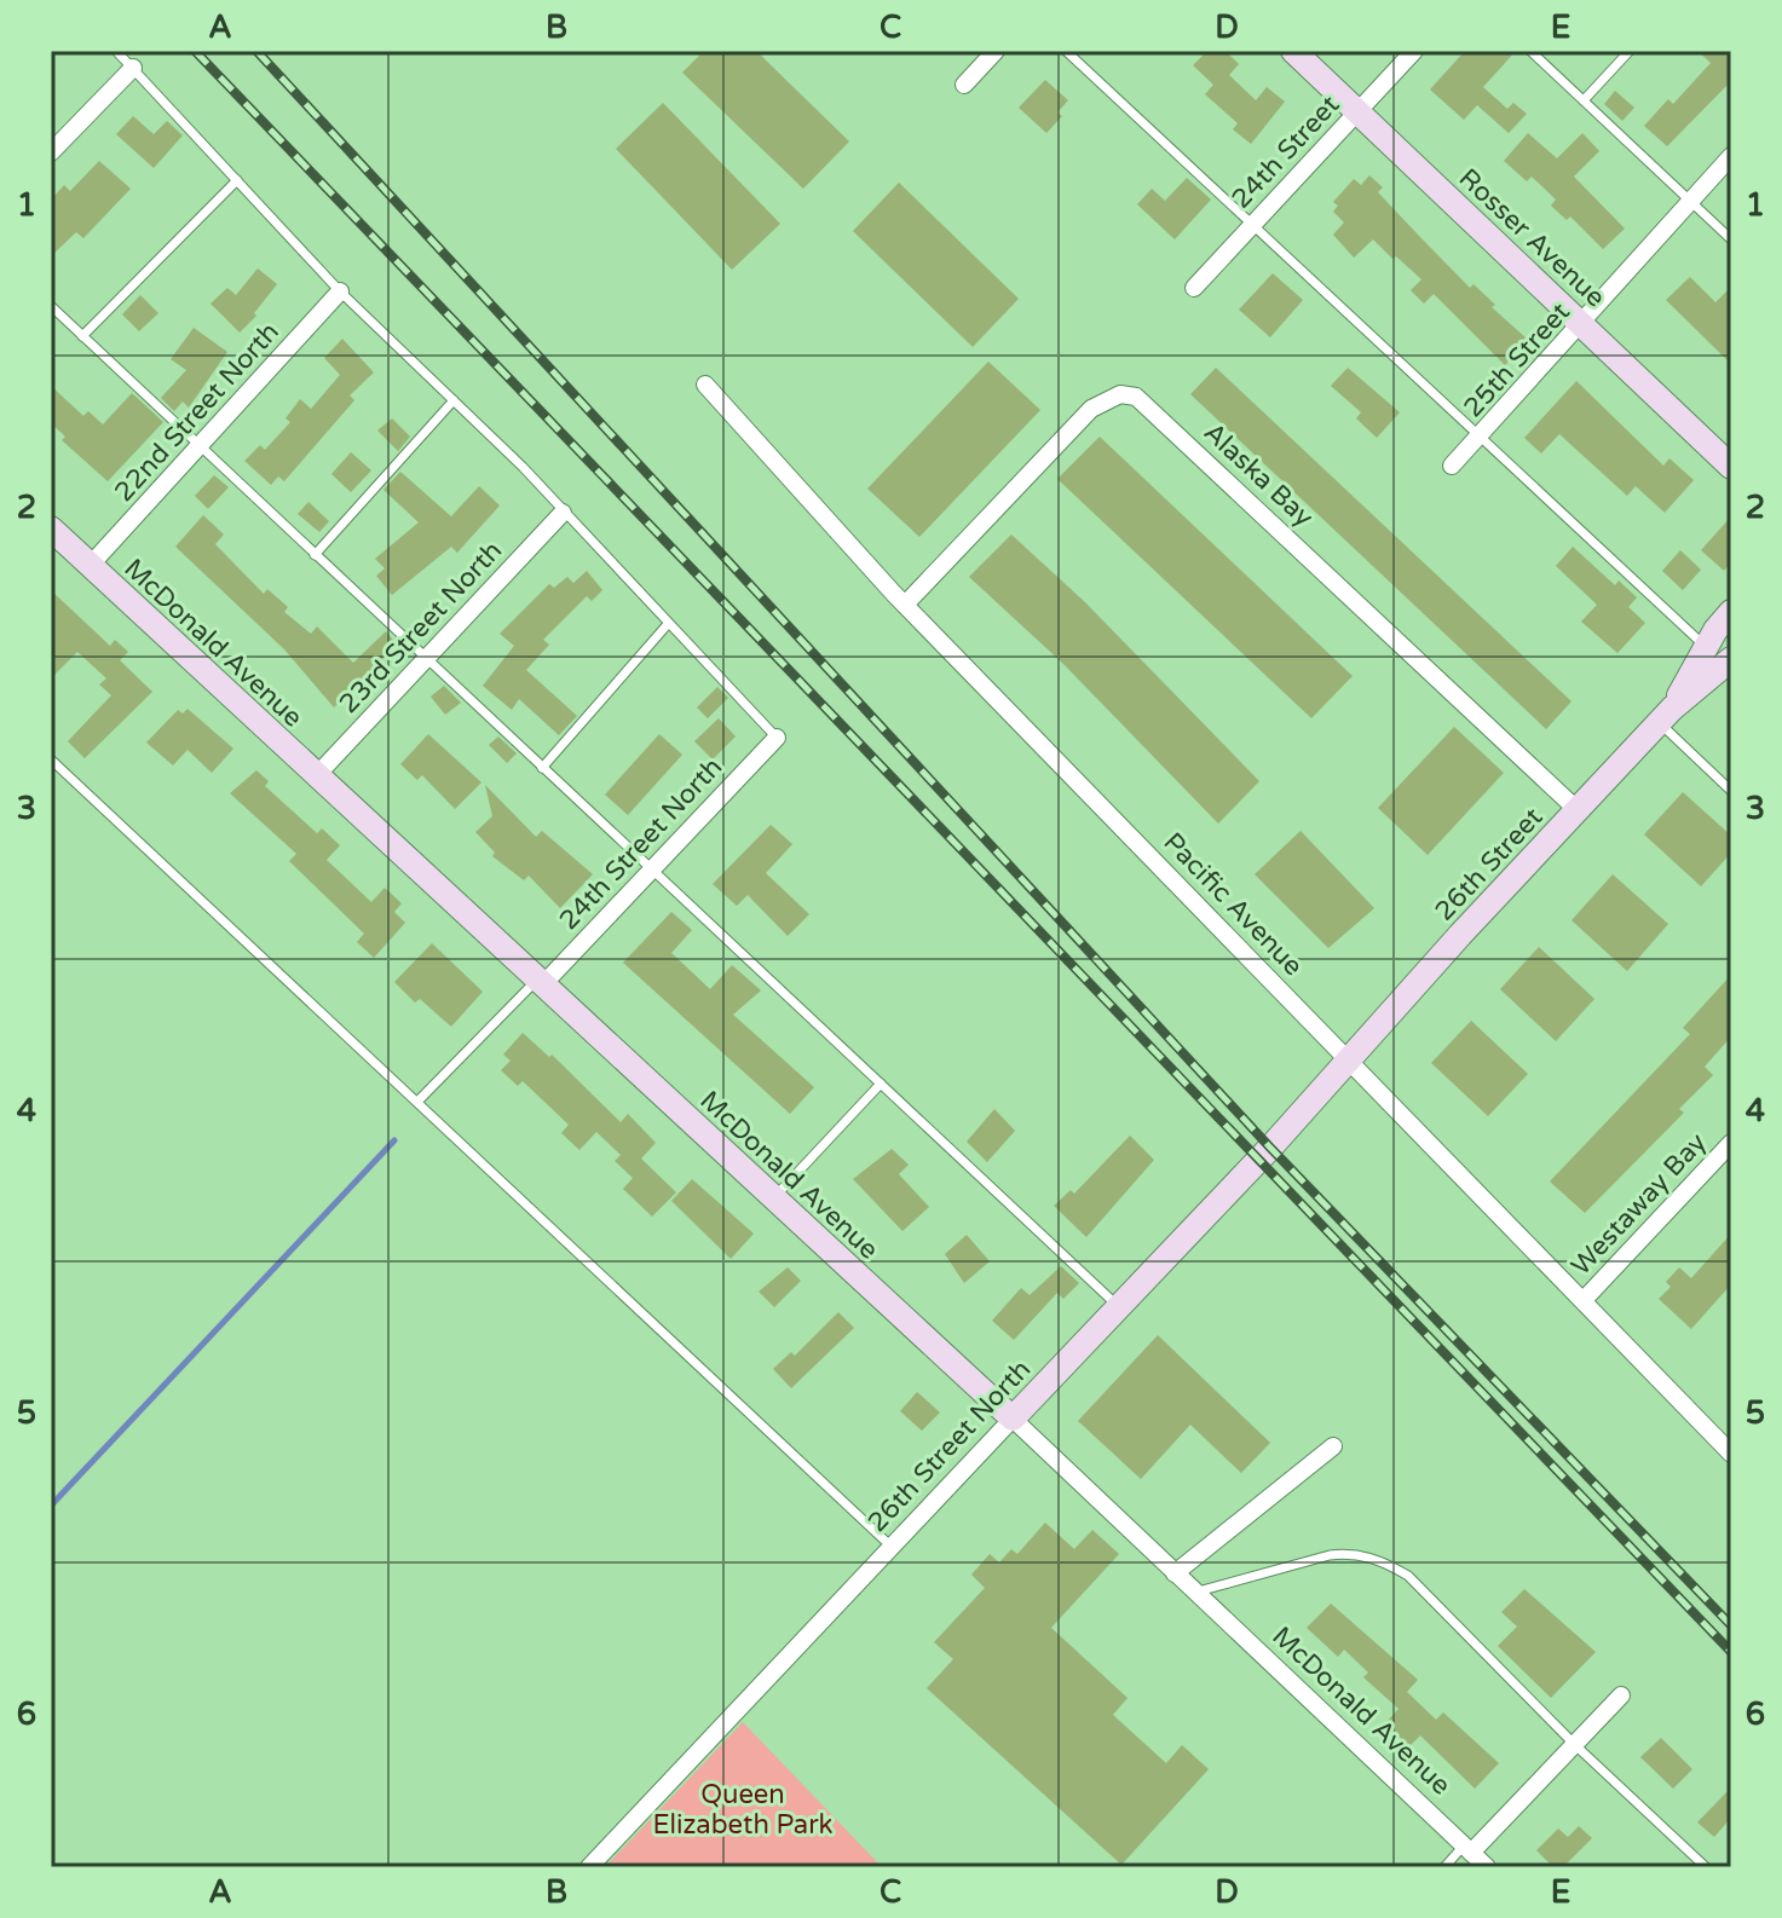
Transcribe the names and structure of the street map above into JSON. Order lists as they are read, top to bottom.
{
  "streets": {
    "street": [
      "24th Street",
      "Rosser Avenue",
      "25th Street",
      "22nd Street North",
      "Alaska Bay",
      "23rd Street North",
      "McDonald Avenue",
      "24th Street North",
      "26th Street",
      "Pacific Avenue",
      "Westaway Bay",
      "26th Street North"
    ]
  },
  "crossings": [
    ["24th Street", "Rosser Avenue"],
    ["Rosser Avenue", "25th Street"],
    ["22nd Street North", "McDonald Avenue"],
    ["Alaska Bay", "26th Street"],
    ["Alaska Bay", "Pacific Avenue"],
    ["23rd Street North", "McDonald Avenue"],
    ["McDonald Avenue", "24th Street North"],
    ["McDonald Avenue", "26th Street North"],
    ["26th Street", "Pacific Avenue"],
    ["26th Street", "26th Street North"],
    ["Pacific Avenue", "Westaway Bay"],
    ["Pacific Avenue", "26th Street North"]
  ],
  "parks": ["Queen Elizabeth Park"],
  "grid": {
    "columns": [
      "A",
      "B",
      "C",
      "D",
      "E"
    ],
    "rows": [
      "1",
      "2",
      "3",
      "4",
      "5",
      "6"
    ]
  }
}
